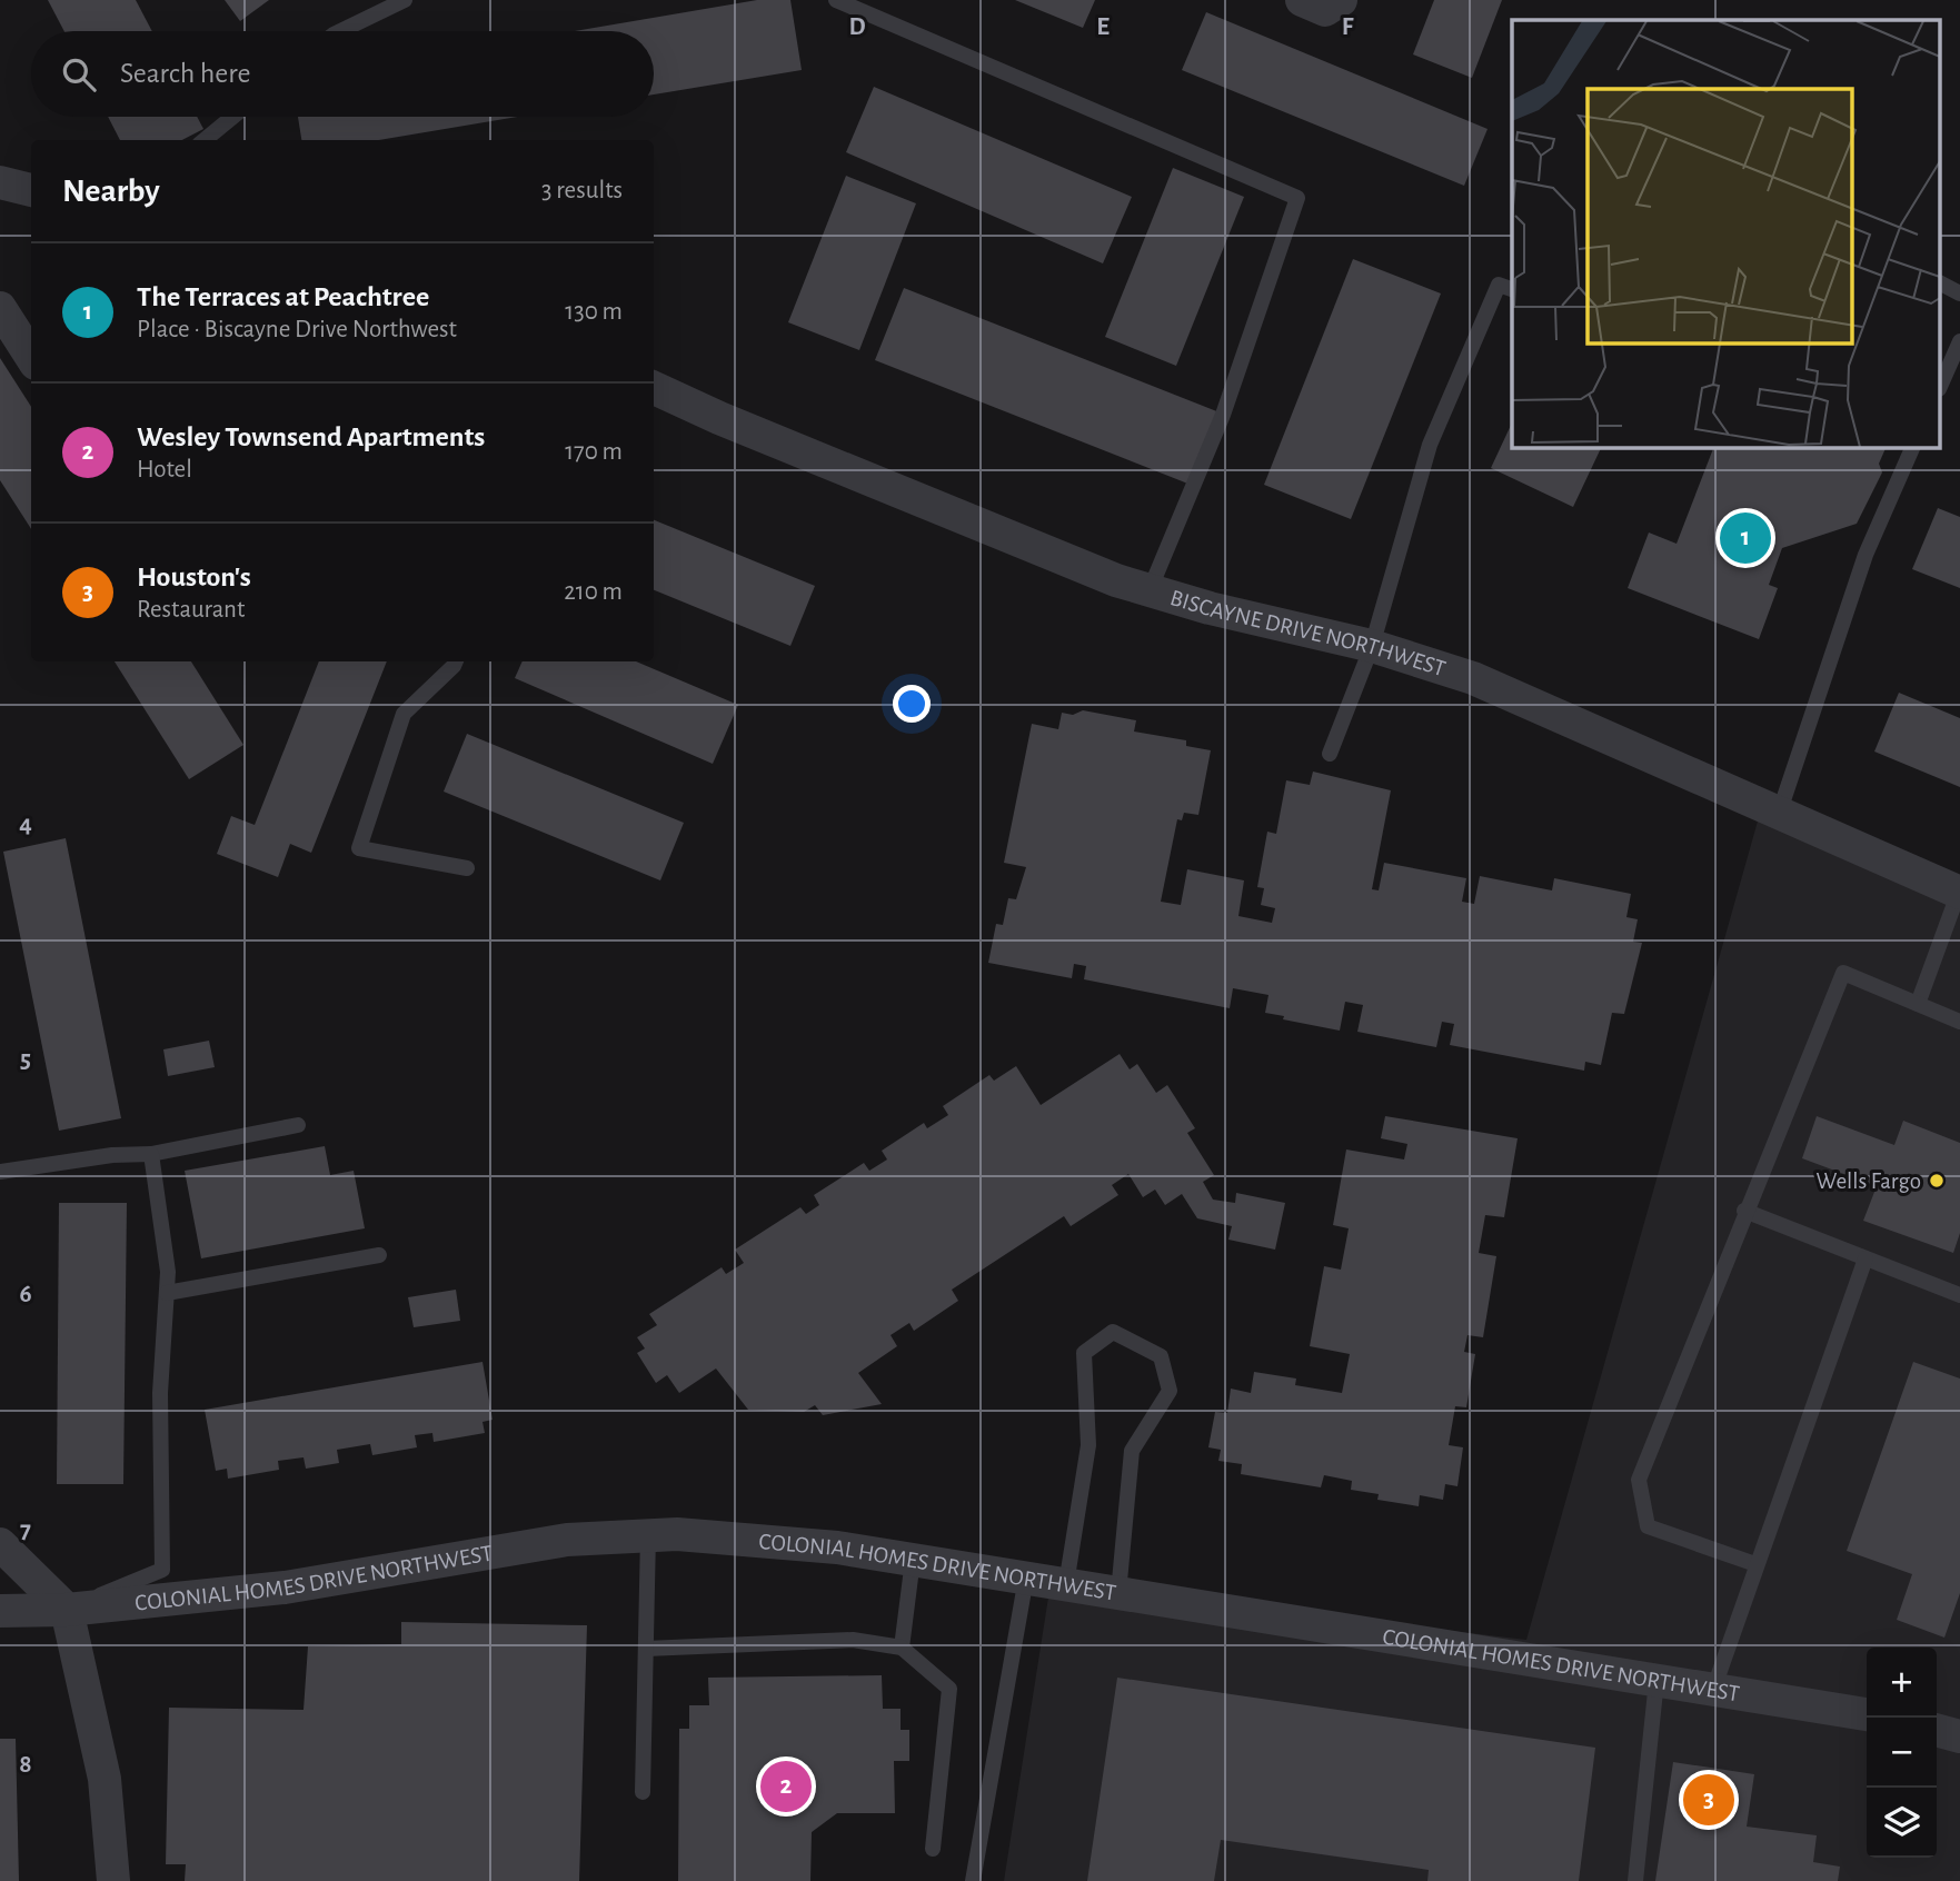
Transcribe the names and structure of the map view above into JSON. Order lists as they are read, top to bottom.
{
  "streets": {
    "street": ["BISCAYNE DRIVE NORTHWEST", "COLONIAL HOMES DRIVE NORTHWEST"]
  },
  "places": ["Wells Fargo"],
  "page": {
    "search": "Search here",
    "heading": ["Nearby", "3 results"],
    "list": [
      {
        "mark": "1",
        "name": "The Terraces at Peachtree",
        "note": "Place · Biscayne Drive Northwest",
        "value": "130 m"
      },
      {
        "mark": "2",
        "name": "Wesley Townsend Apartments",
        "note": "Hotel",
        "value": "170 m"
      },
      {
        "mark": "3",
        "name": "Houston's",
        "note": "Restaurant",
        "value": "210 m"
      }
    ],
    "pins": ["1", "2", "3"],
    "map_buttons": ["+", "−"]
  },
  "grid": {
    "columns": ["D", "E", "F"],
    "rows": [
      "4",
      "5",
      "6",
      "7",
      "8"
    ]
  }
}
